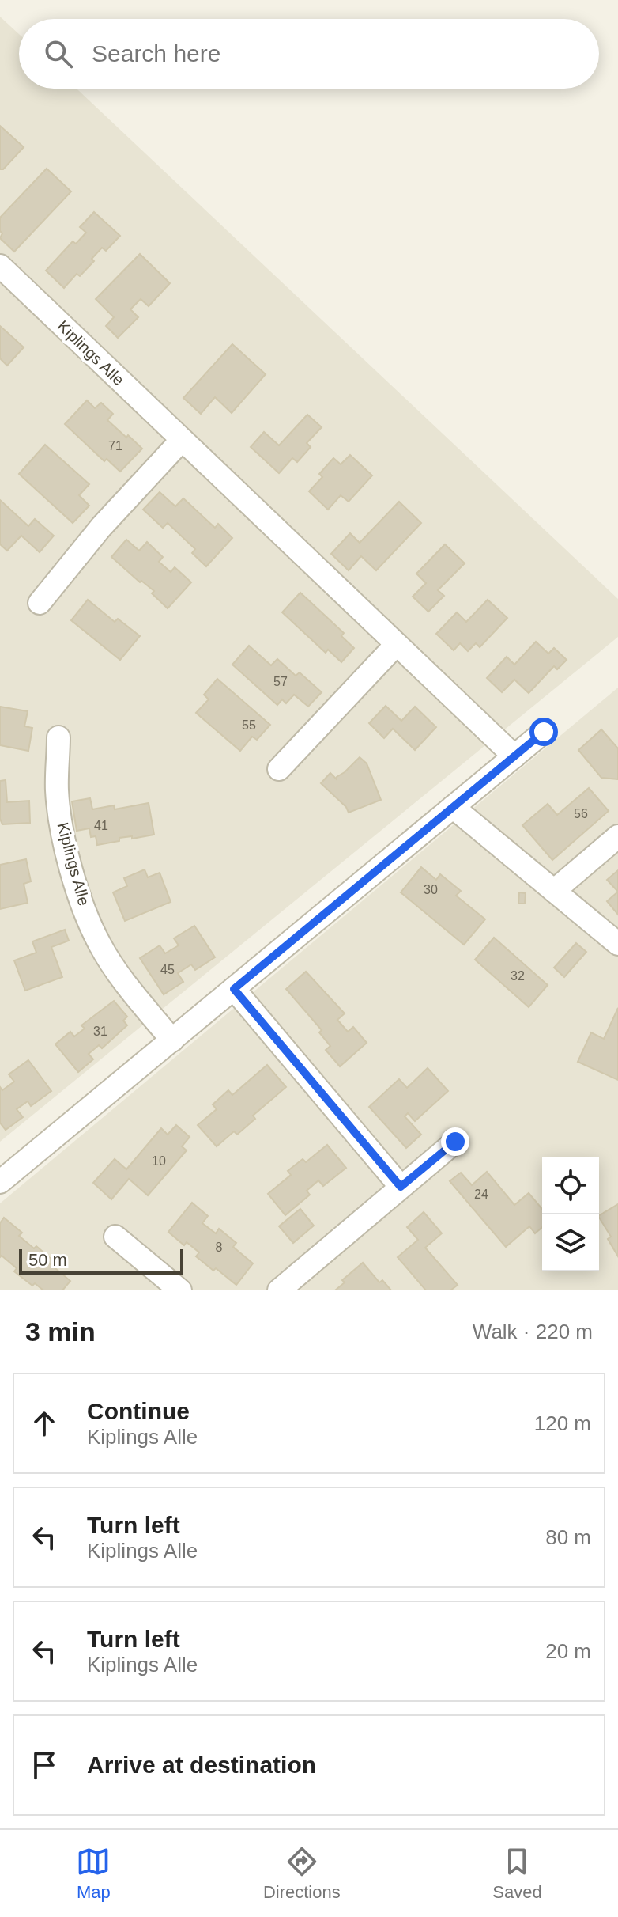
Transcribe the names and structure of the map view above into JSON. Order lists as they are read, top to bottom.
{
  "streets": {
    "street": ["Kiplings Alle"]
  },
  "house_numbers": [
    "71",
    "57",
    "55",
    "56",
    "41",
    "30",
    "45",
    "32",
    "31",
    "10",
    "24",
    "8"
  ],
  "scale_bar": "50 m",
  "page": {
    "search": "Search here",
    "scale": "50 m",
    "heading": ["3 min", "Walk · 220 m"],
    "list": [
      ["Continue", "Kiplings Alle", "120 m"],
      ["Turn left", "Kiplings Alle", "80 m"],
      ["Turn left", "Kiplings Alle", "20 m"],
      "Arrive at destination"
    ],
    "nav": ["Map", "Directions", "Saved"]
  }
}
